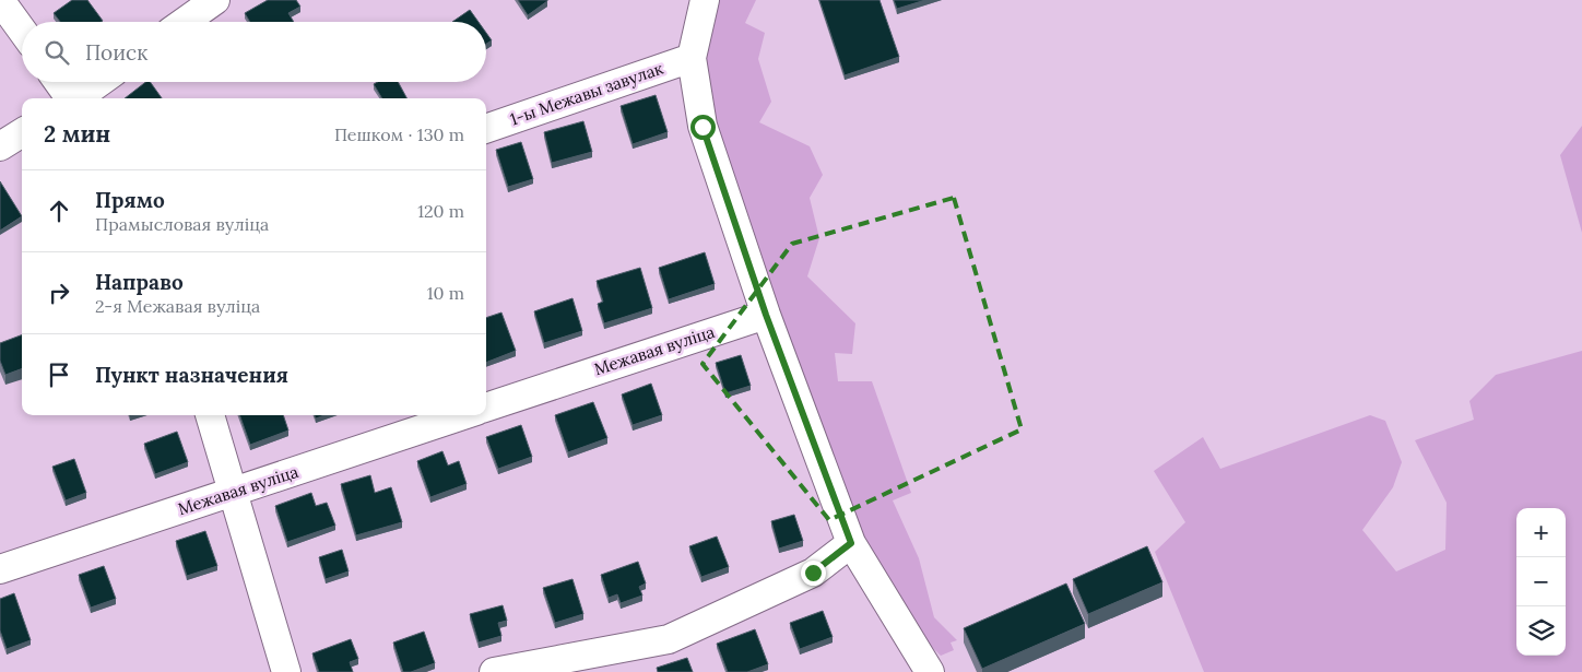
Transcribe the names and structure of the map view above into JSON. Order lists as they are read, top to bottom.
{
  "streets": {
    "street": ["1-ы Межавы завулак", "Межавая вуліца"]
  },
  "page": {
    "search": "Поиск",
    "heading": ["2 мин", "Пешком · 130 m"],
    "list": [
      ["Прямо", "Прамысловая вуліца", "120 m"],
      ["Направо", "2-я Межавая вуліца", "10 m"],
      "Пункт назначения"
    ],
    "map_buttons": ["+", "−"]
  }
}
